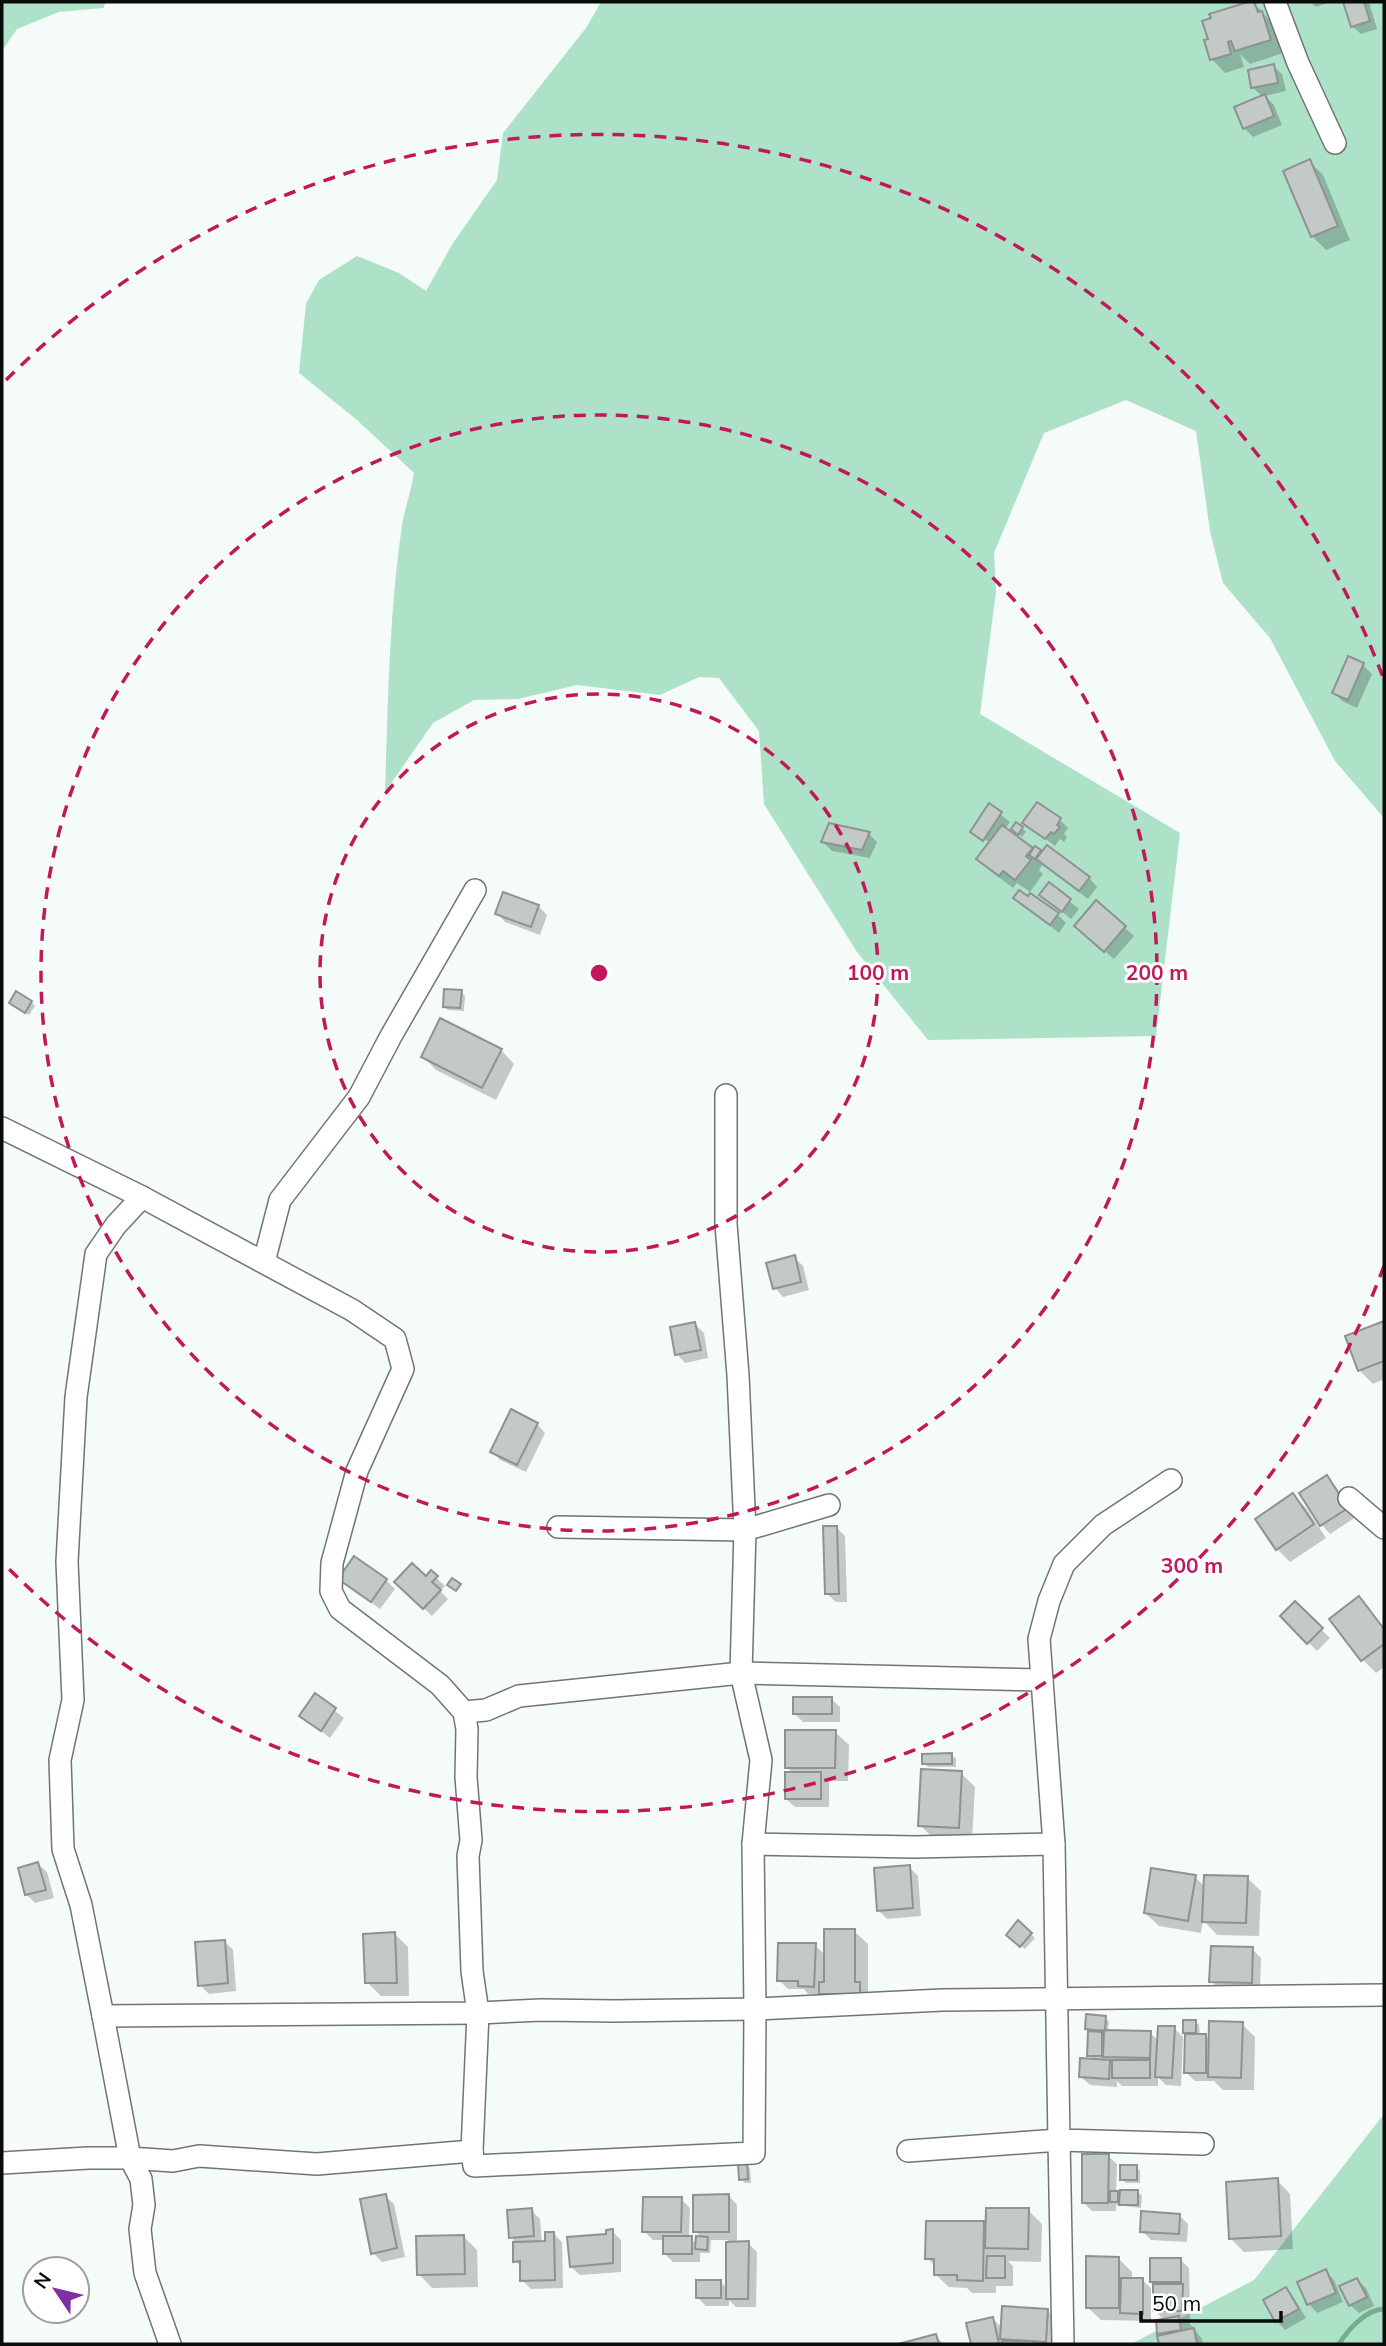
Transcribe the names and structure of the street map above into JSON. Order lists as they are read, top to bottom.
{
  "scale_bar": "50 m",
  "north": "top left",
  "rings": ["100 m", "200 m", "300 m"]
}
